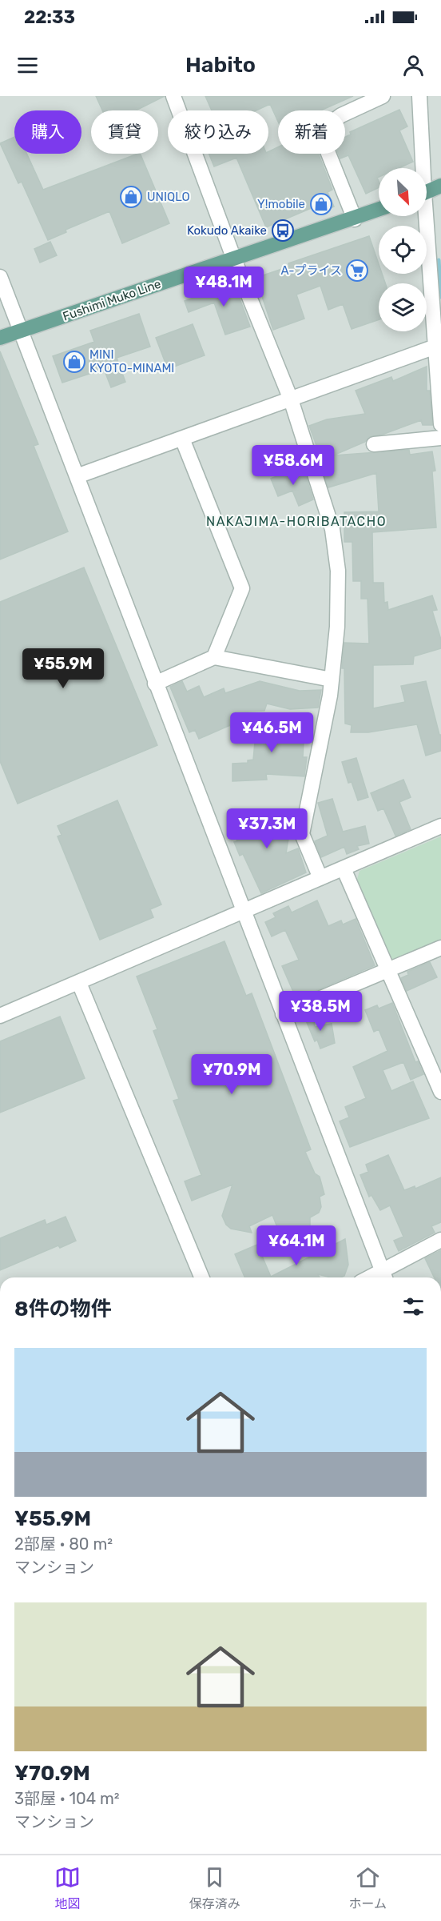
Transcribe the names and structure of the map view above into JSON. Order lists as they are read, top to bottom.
{
  "streets": {
    "main road": ["Fushimi Muko Line"]
  },
  "districts": ["NAKAJIMA-HORIBATACHO"],
  "places": {
    "shop": ["UNIQLO", "Y!mobile", "MINI KYOTO-MINAMI"],
    "bus stop": ["Kokudo Akaike"],
    "supermarket": ["A-プライス"]
  },
  "north": "bottom right",
  "page": {
    "status": "22:33",
    "header": "Habito",
    "chip": [
      "購入",
      "賃貸",
      "絞り込み",
      "新着"
    ],
    "price": [
      "¥48.1M",
      "¥58.6M",
      "¥55.9M",
      "¥46.5M",
      "¥37.3M",
      "¥38.5M",
      "¥70.9M",
      "¥64.1M"
    ],
    "heading": "8件の物件",
    "list": [
      {
        "name": "¥55.9M",
        "note": "2部屋 · 80 m² · マンション"
      },
      {
        "name": "¥70.9M",
        "note": "3部屋 · 104 m² · マンション"
      }
    ],
    "tabs": ["地図", "保存済み", "ホーム"]
  }
}
